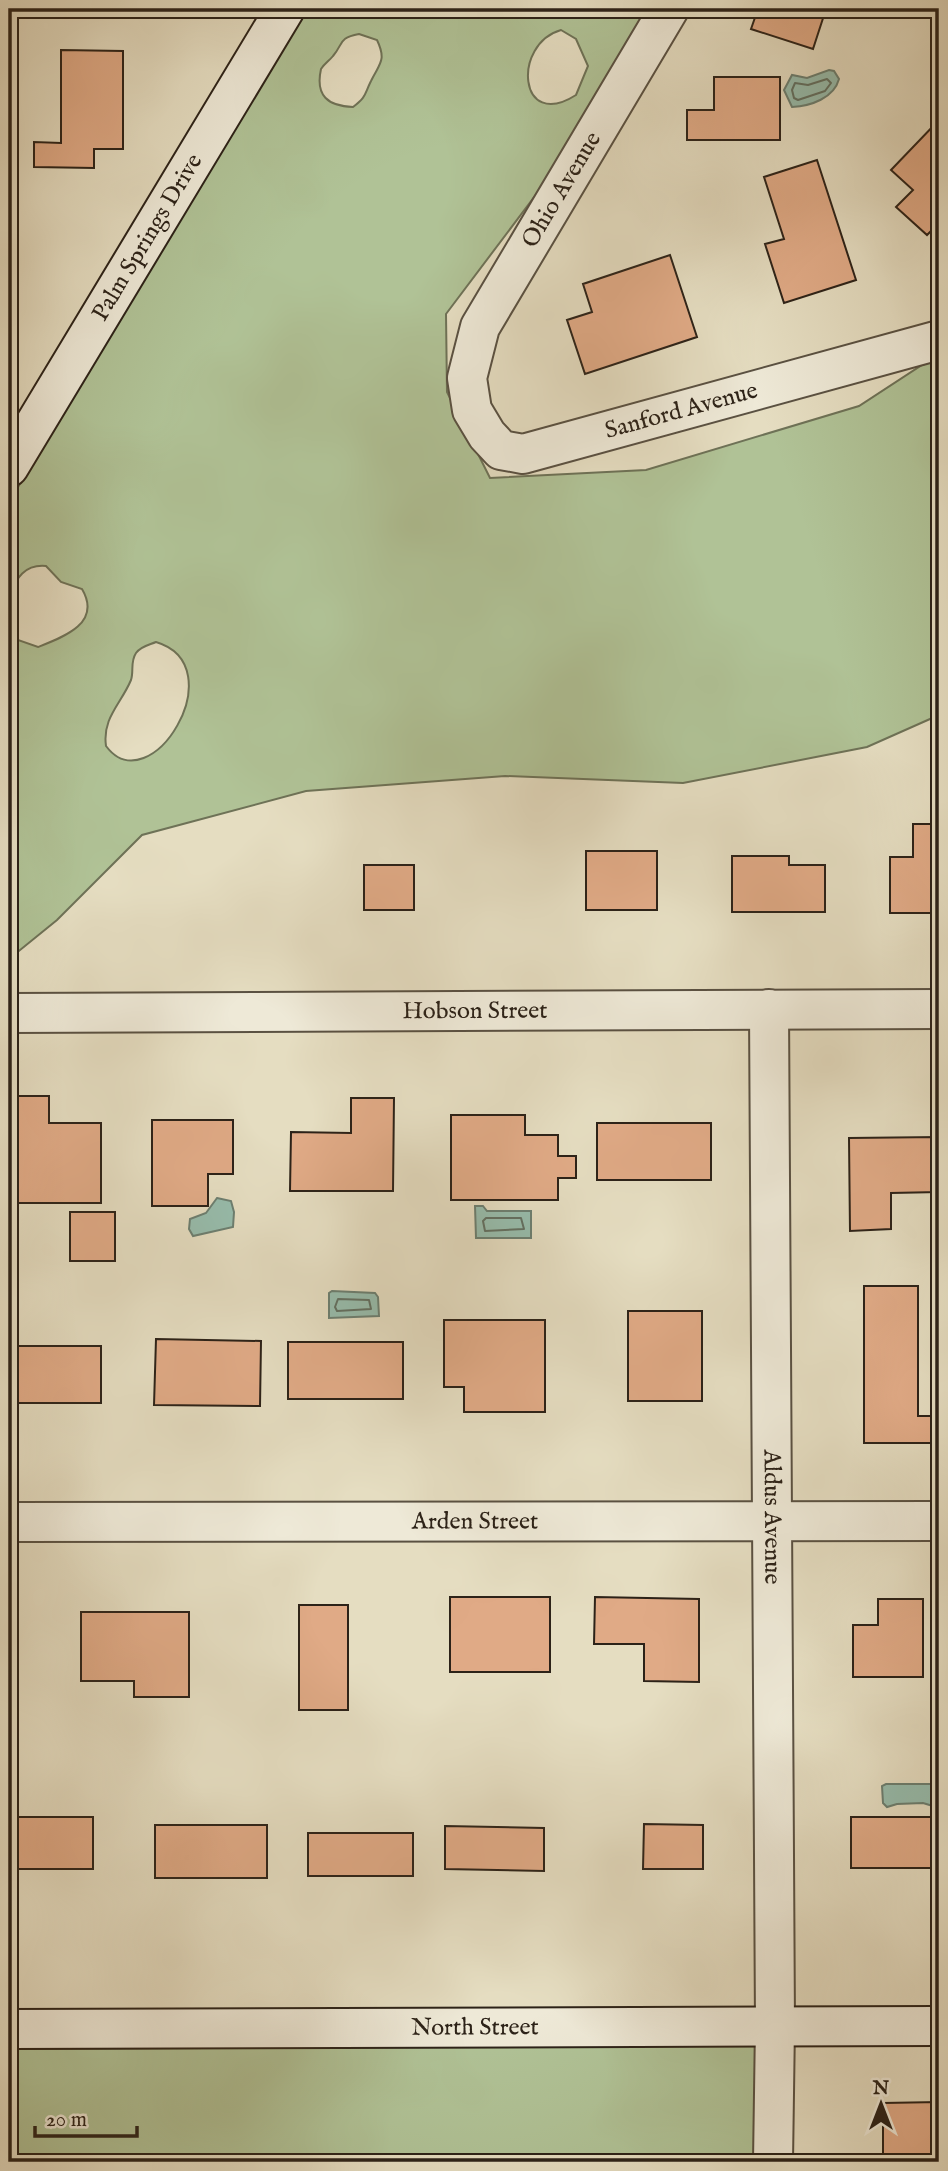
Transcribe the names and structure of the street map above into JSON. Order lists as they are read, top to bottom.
{
  "streets": {
    "street": [
      "Ohio Avenue",
      "Palm Springs Drive",
      "Sanford Avenue",
      "Hobson Street",
      "Aldus Avenue",
      "Arden Street",
      "North Street"
    ]
  },
  "crossings": [
    ["Ohio Avenue", "Sanford Avenue"],
    ["Hobson Street", "Aldus Avenue"],
    ["Aldus Avenue", "Arden Street"],
    ["Aldus Avenue", "North Street"]
  ],
  "scale_bar": "20 m",
  "north": "top"
}
